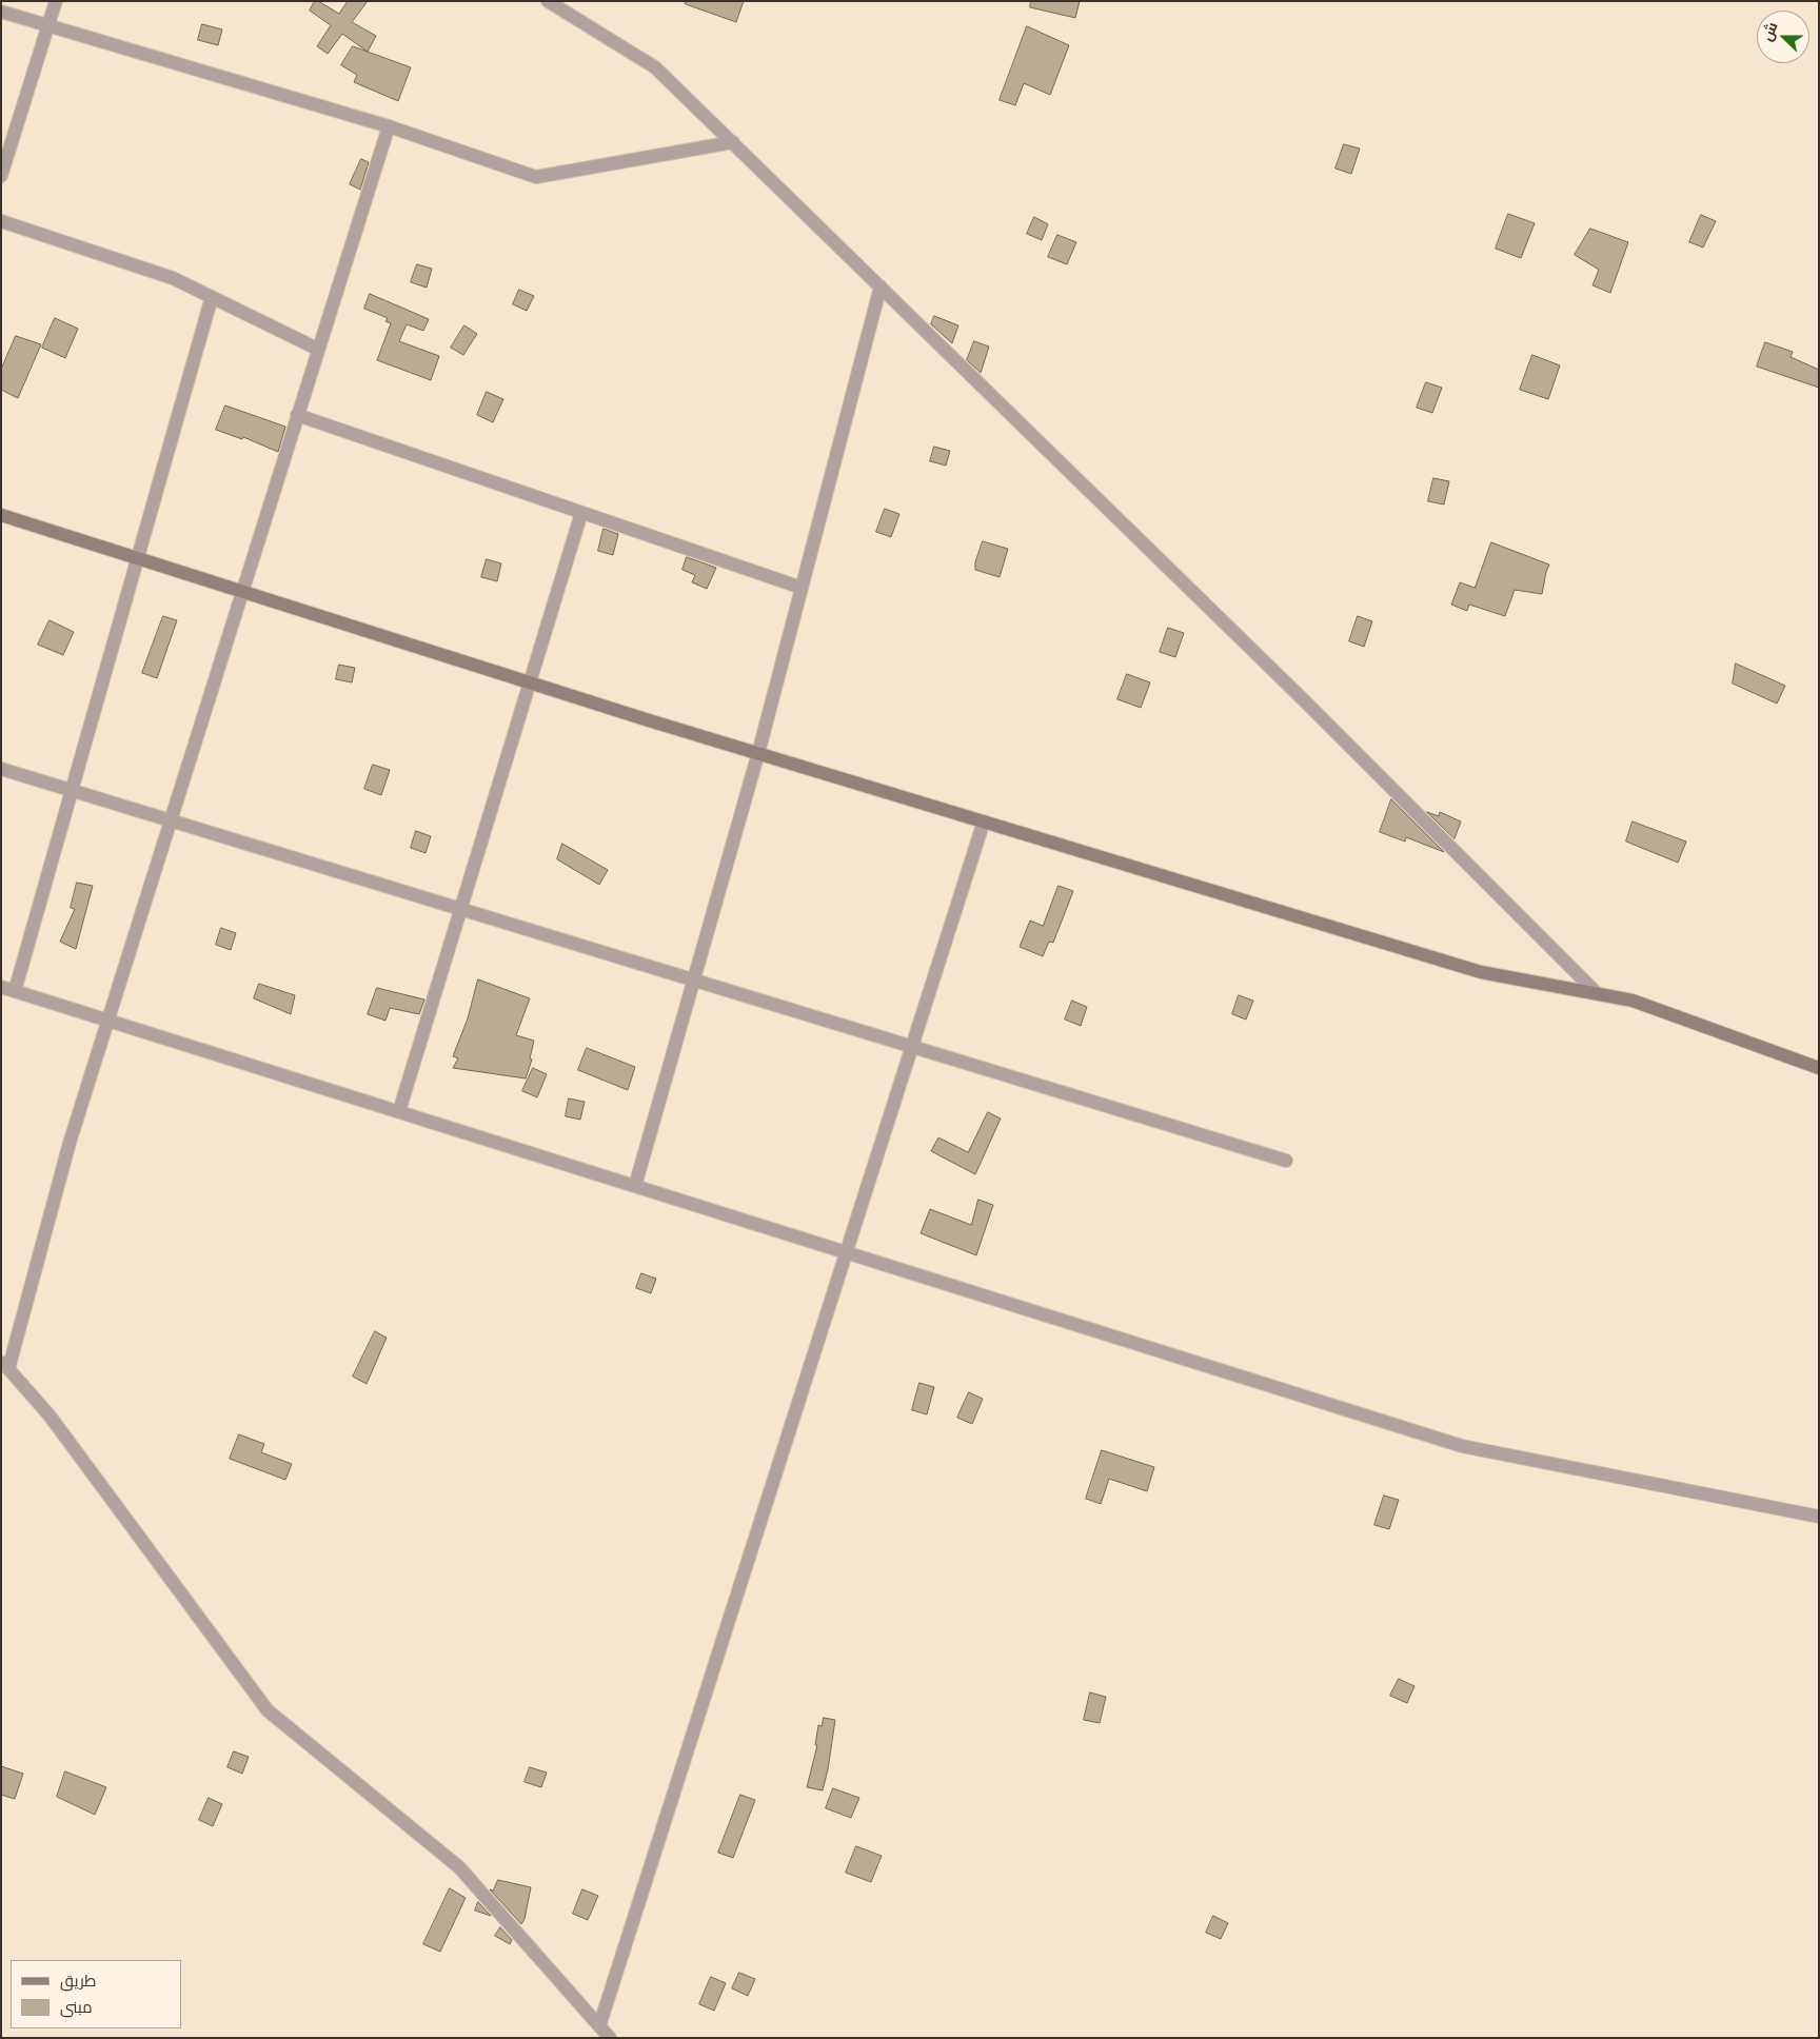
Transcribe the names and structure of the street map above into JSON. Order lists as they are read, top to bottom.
{
  "legend": ["طريق", "مبنى"],
  "north": "left"
}
